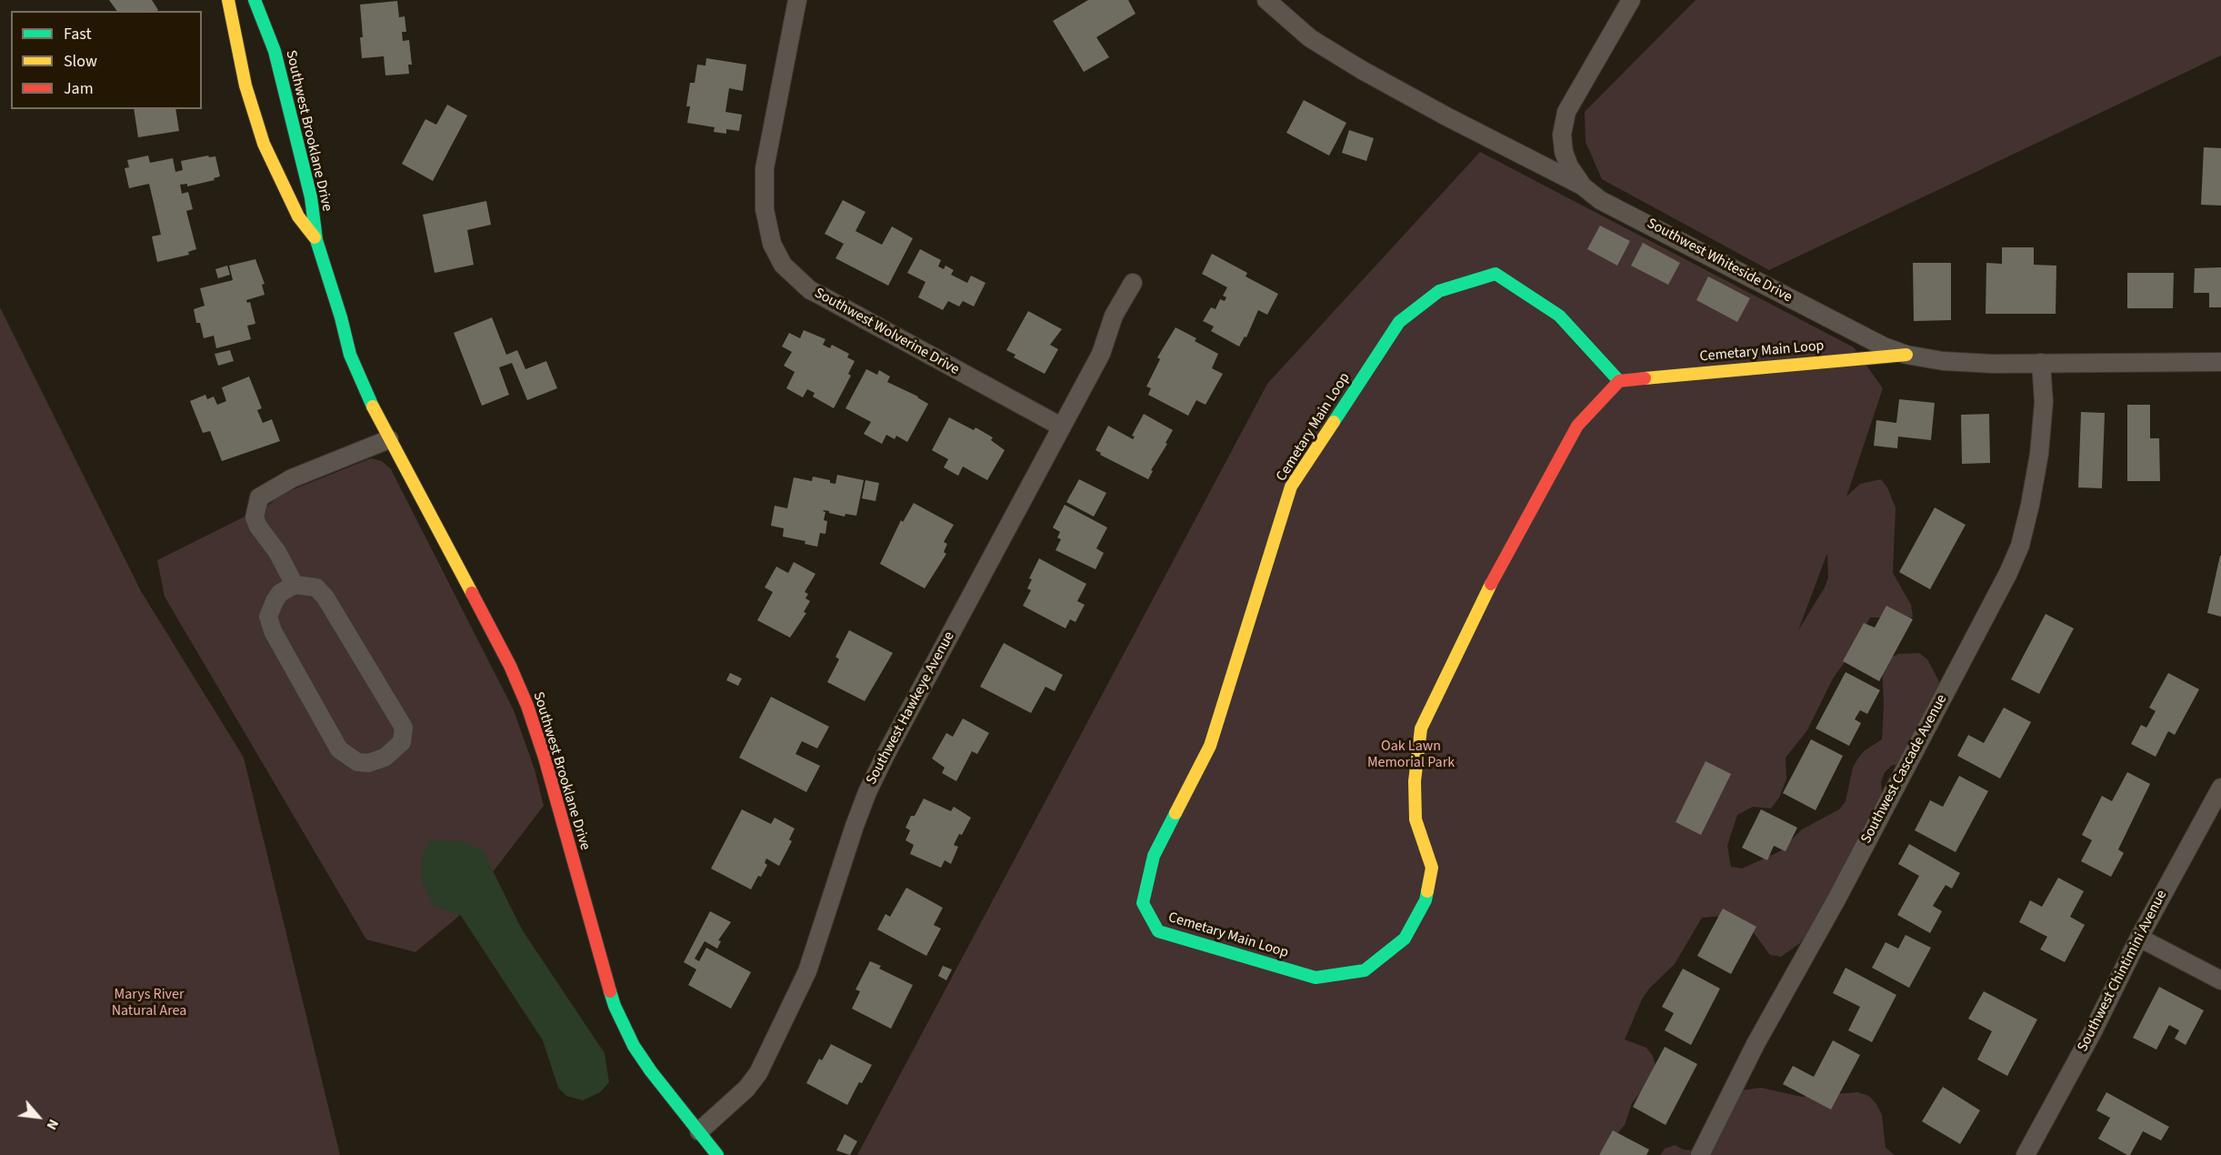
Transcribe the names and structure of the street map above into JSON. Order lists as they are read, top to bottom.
{
  "streets": {
    "street": [
      "Southwest Brooklane Drive",
      "Southwest Whiteside Drive",
      "Southwest Wolverine Drive",
      "Cemetary Main Loop",
      "Southwest Hawkeye Avenue",
      "Southwest Cascade Avenue",
      "Southwest Chintimini Avenue"
    ]
  },
  "crossings": [
    ["Southwest Brooklane Drive", "Southwest Hawkeye Avenue"],
    ["Southwest Whiteside Drive", "Cemetary Main Loop"],
    ["Southwest Whiteside Drive", "Southwest Cascade Avenue"],
    ["Southwest Wolverine Drive", "Southwest Hawkeye Avenue"]
  ],
  "parks": ["Oak Lawn Memorial Park", "Marys River Natural Area"],
  "legend": ["Fast", "Slow", "Jam"],
  "north": "bottom right"
}
